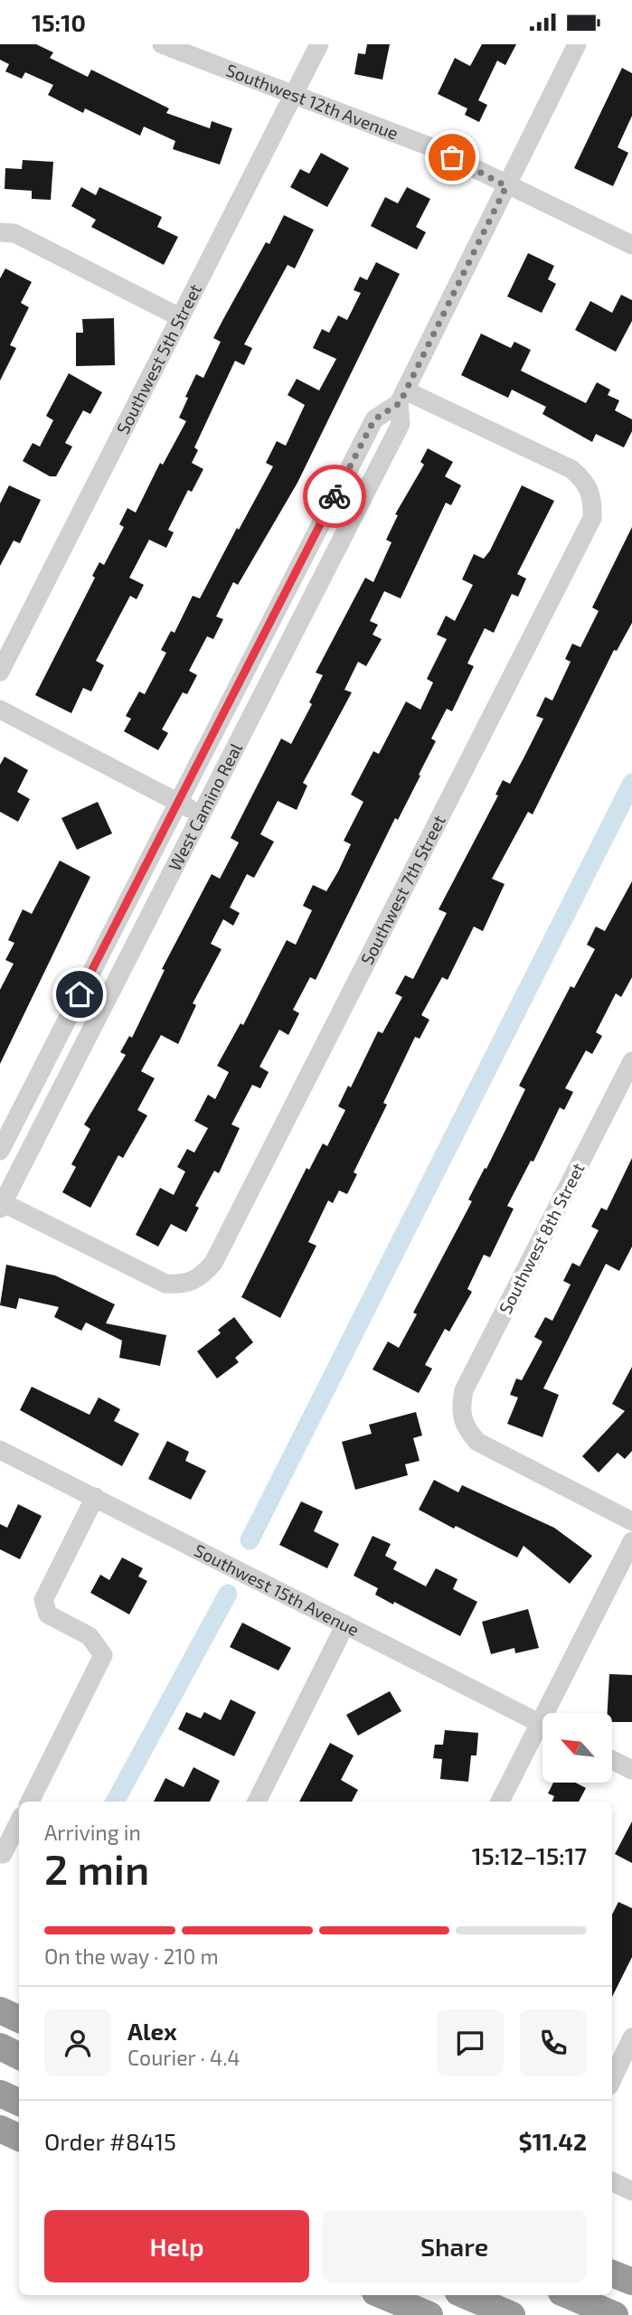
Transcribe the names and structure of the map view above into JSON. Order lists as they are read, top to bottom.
{
  "streets": {
    "street": [
      "Southwest 12th Avenue",
      "Southwest 5th Street",
      "West Camino Real",
      "Southwest 7th Street",
      "Southwest 8th Street",
      "Southwest 15th Avenue"
    ]
  },
  "crossings": [
    ["Southwest 12th Avenue", "Southwest 5th Street"],
    ["Southwest 12th Avenue", "West Camino Real"],
    ["West Camino Real", "Southwest 7th Street"]
  ],
  "north": "top left",
  "page": {
    "status": "15:10",
    "heading": ["2 min", "Arriving in", "15:12–15:17"],
    "panel": [
      "Alex",
      "Courier · 4.4",
      "Order #8415",
      "$11.42"
    ],
    "bar": "On the way · 210 m",
    "buttons": ["Help", "Share"]
  }
}
